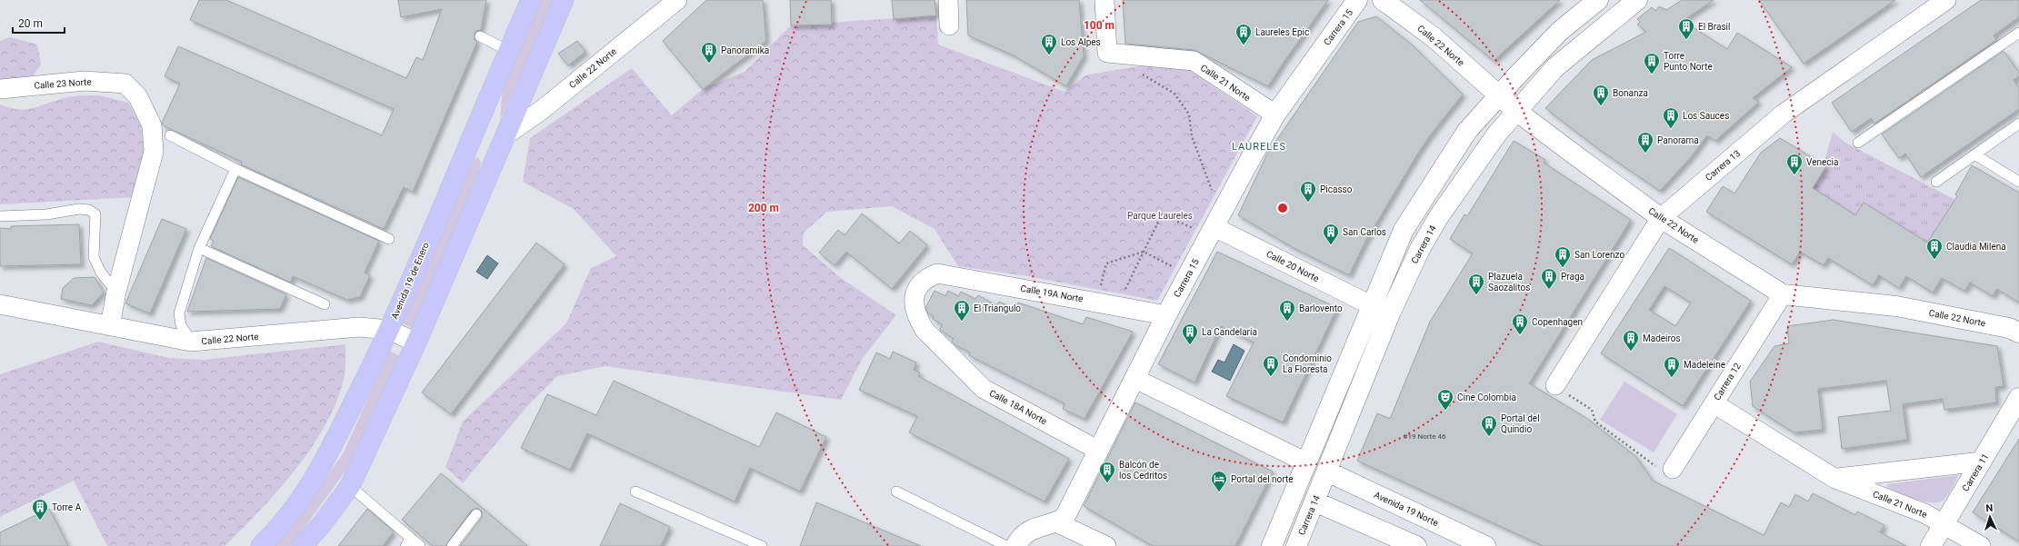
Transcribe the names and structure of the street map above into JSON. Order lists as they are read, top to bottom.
{
  "streets": {
    "main road": ["Avenida 19 de Enero"],
    "street": [
      "Carrera 15",
      "Calle 22 Norte",
      "Calle 21 Norte",
      "Calle 23 Norte",
      "Carrera 13",
      "Carrera 14",
      "Calle 20 Norte",
      "Calle 19A Norte",
      "Carrera 12",
      "Calle 18A Norte",
      "Carrera 11",
      "Avenida 19 Norte"
    ]
  },
  "crossings": [
    ["Carrera 15", "Calle 21 Norte"],
    ["Carrera 15", "Calle 20 Norte"],
    ["Carrera 15", "Calle 19A Norte"],
    ["Carrera 15", "Calle 18A Norte"],
    ["Calle 22 Norte", "Carrera 13"],
    ["Calle 22 Norte", "Carrera 14"],
    ["Calle 22 Norte", "Avenida 19 de Enero"],
    ["Calle 22 Norte", "Carrera 12"],
    ["Calle 21 Norte", "Carrera 12"],
    ["Calle 21 Norte", "Carrera 11"],
    ["Carrera 14", "Avenida 19 Norte"],
    ["Calle 19A Norte", "Calle 18A Norte"]
  ],
  "districts": ["LAURELES"],
  "parks": ["Parque Laureles"],
  "places": {
    "building": [
      "El Brasil",
      "Laureles Epic",
      "Los Alpes",
      "Panoramika",
      "Torre Punto Norte",
      "Bonanza",
      "Los Sauces",
      "Panorama",
      "Venecia",
      "Picasso",
      "San Carlos",
      "Claudia Milena",
      "San Lorenzo",
      "Praga",
      "Plazuela Saozalitos",
      "El Triangulo",
      "Barlovento",
      "Copenhagen",
      "La Candelaria",
      "Madeiros",
      "Condominio La Floresta",
      "Madeleine",
      "Portal del Quindio",
      "Balcón de los Cedritos",
      "Torre A"
    ],
    "theatre": ["Cine Colombia"],
    "hotel": ["Portal del norte"]
  },
  "house_numbers": ["#19 Norte 46"],
  "scale_bar": "20 m",
  "north": "top",
  "rings": ["100 m", "200 m"]
}
